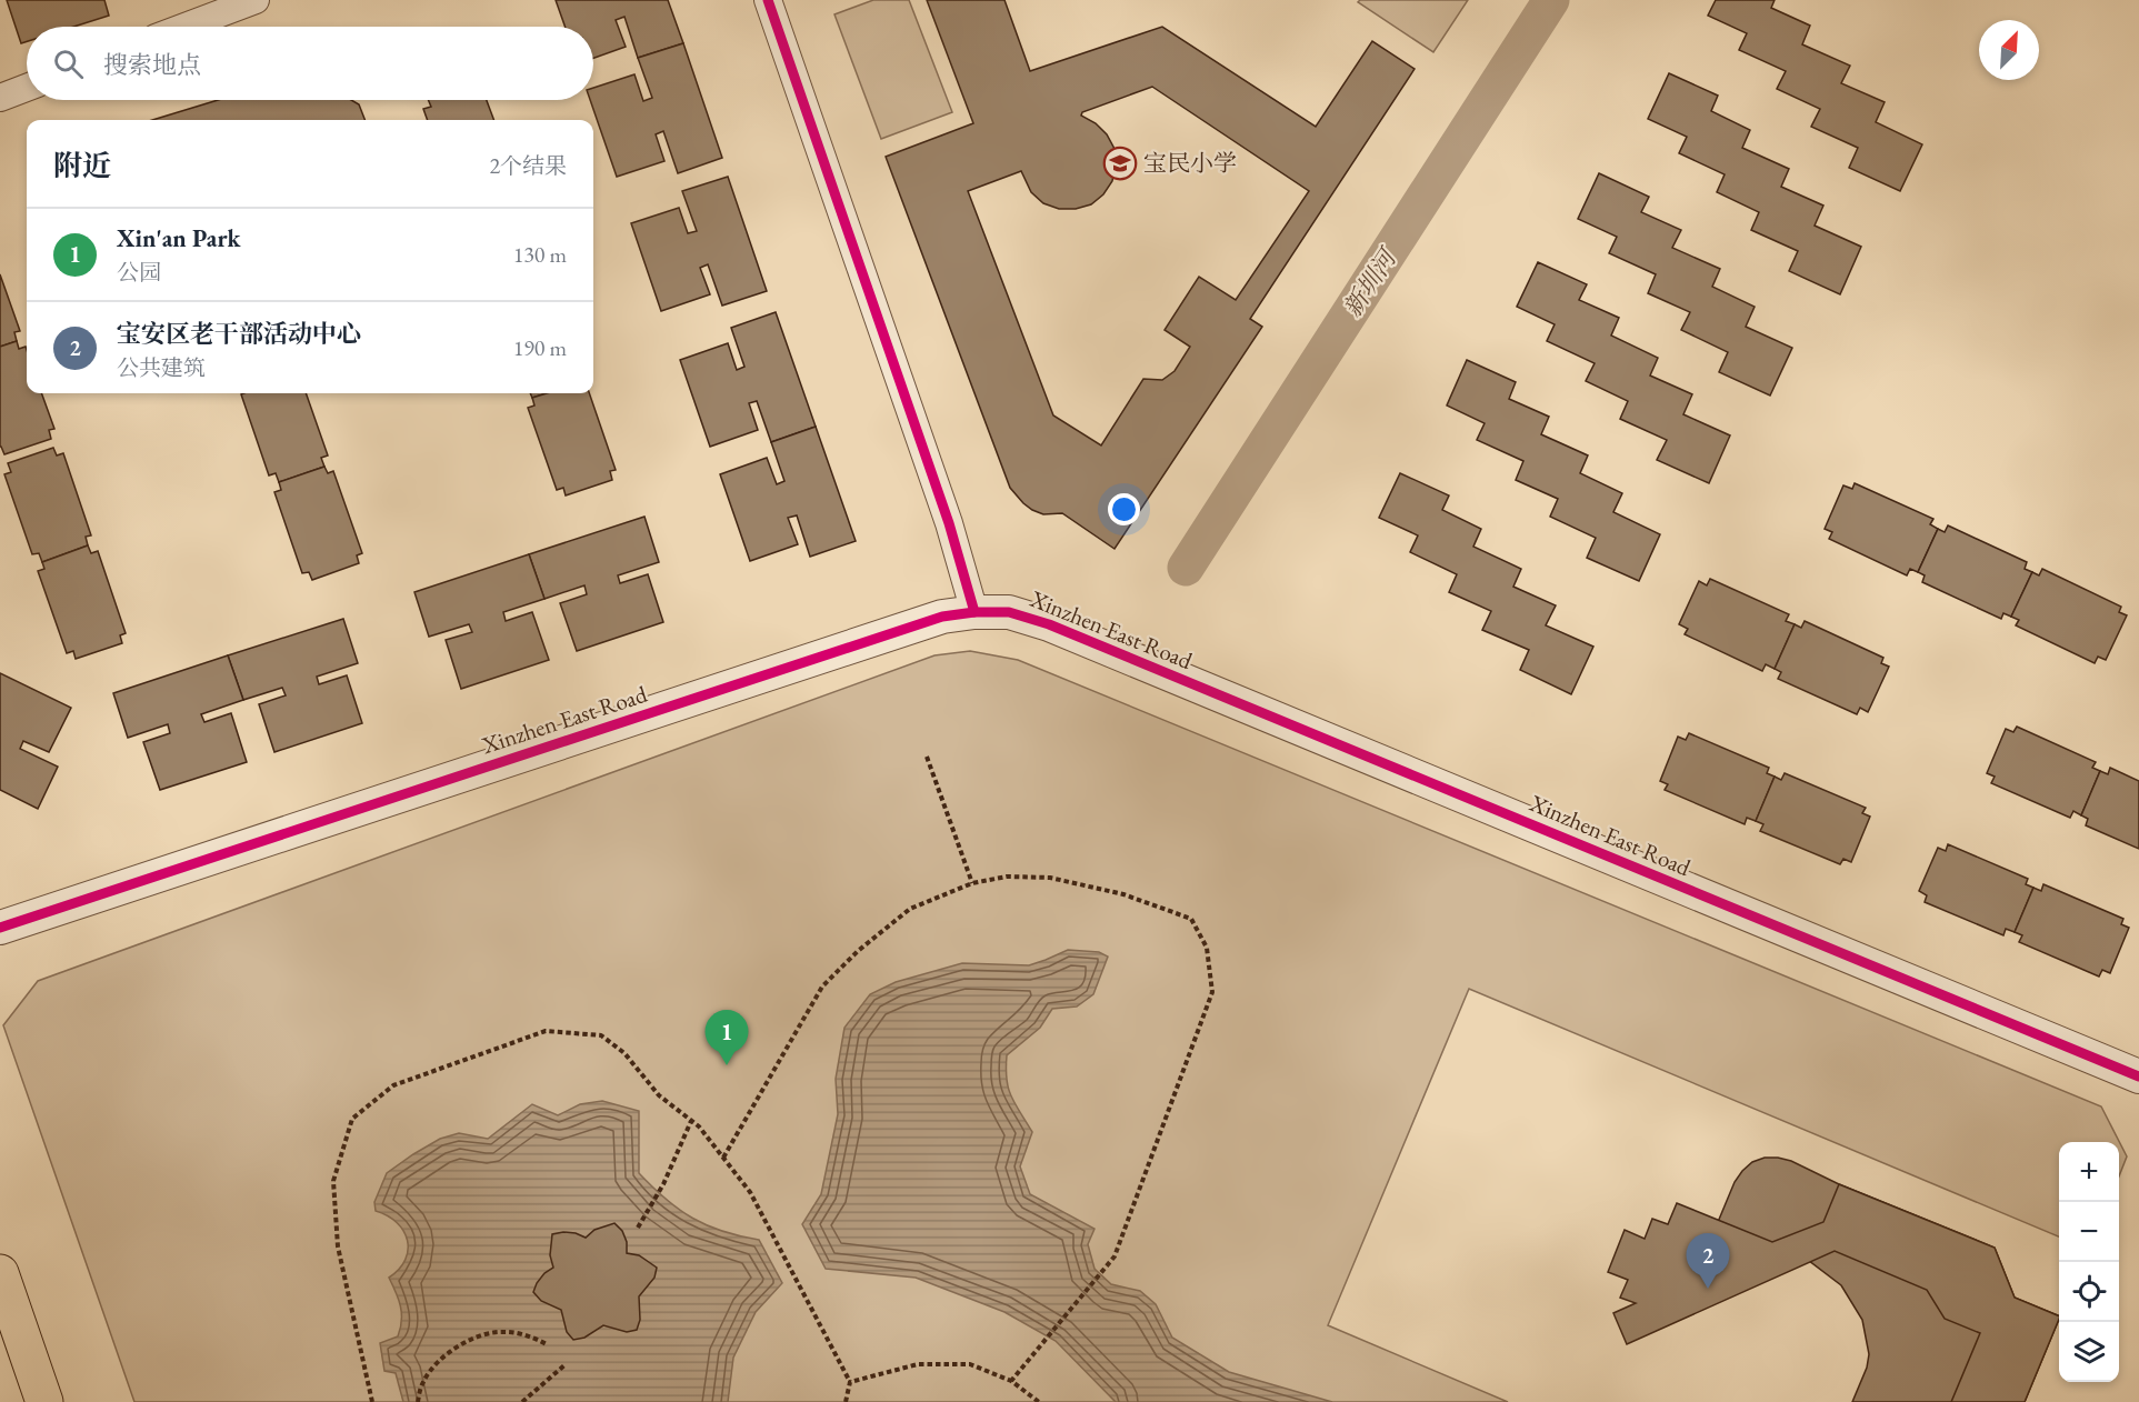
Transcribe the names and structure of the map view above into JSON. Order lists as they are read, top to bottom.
{
  "streets": {
    "street": ["Xinzhen East Road"]
  },
  "water": ["新圳河"],
  "places": {
    "school or university": ["宝民小学"]
  },
  "north": "top right",
  "page": {
    "search": "搜索地点",
    "heading": ["附近", "2个结果"],
    "list": [
      {
        "mark": "1",
        "name": "Xin'an Park",
        "note": "公园",
        "value": "130 m"
      },
      {
        "mark": "2",
        "name": "宝安区老干部活动中心",
        "note": "公共建筑",
        "value": "190 m"
      }
    ],
    "pins": ["1", "2"],
    "map_buttons": ["+", "−"]
  }
}
